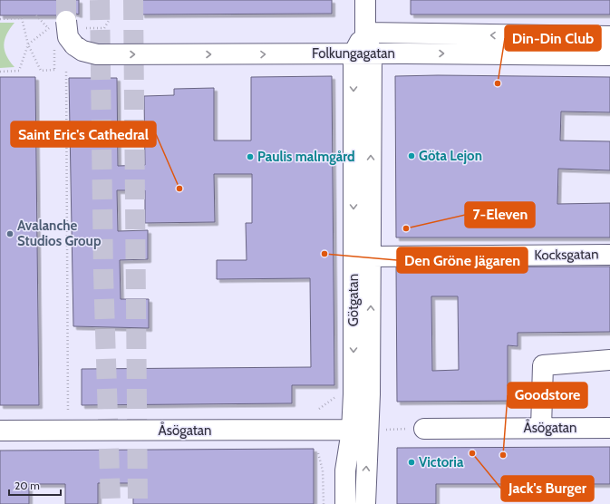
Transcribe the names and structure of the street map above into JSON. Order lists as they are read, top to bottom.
{
  "streets": {
    "street": [
      "Folkungagatan",
      "Kocksgatan",
      "Götgatan",
      "Åsögatan"
    ]
  },
  "crossings": [
    ["Folkungagatan", "Götgatan"],
    ["Kocksgatan", "Götgatan"],
    ["Götgatan", "Åsögatan"]
  ],
  "places": [
    "Din-Din Club",
    "Göta Lejon",
    "Paulis malmgård",
    "Saint Eric's Cathedral",
    "7-Eleven",
    "Avalanche Studios Group",
    "Den Gröne Jägaren",
    "Jack's Burger",
    "Goodstore",
    "Victoria"
  ],
  "scale_bar": "20 m"
}
